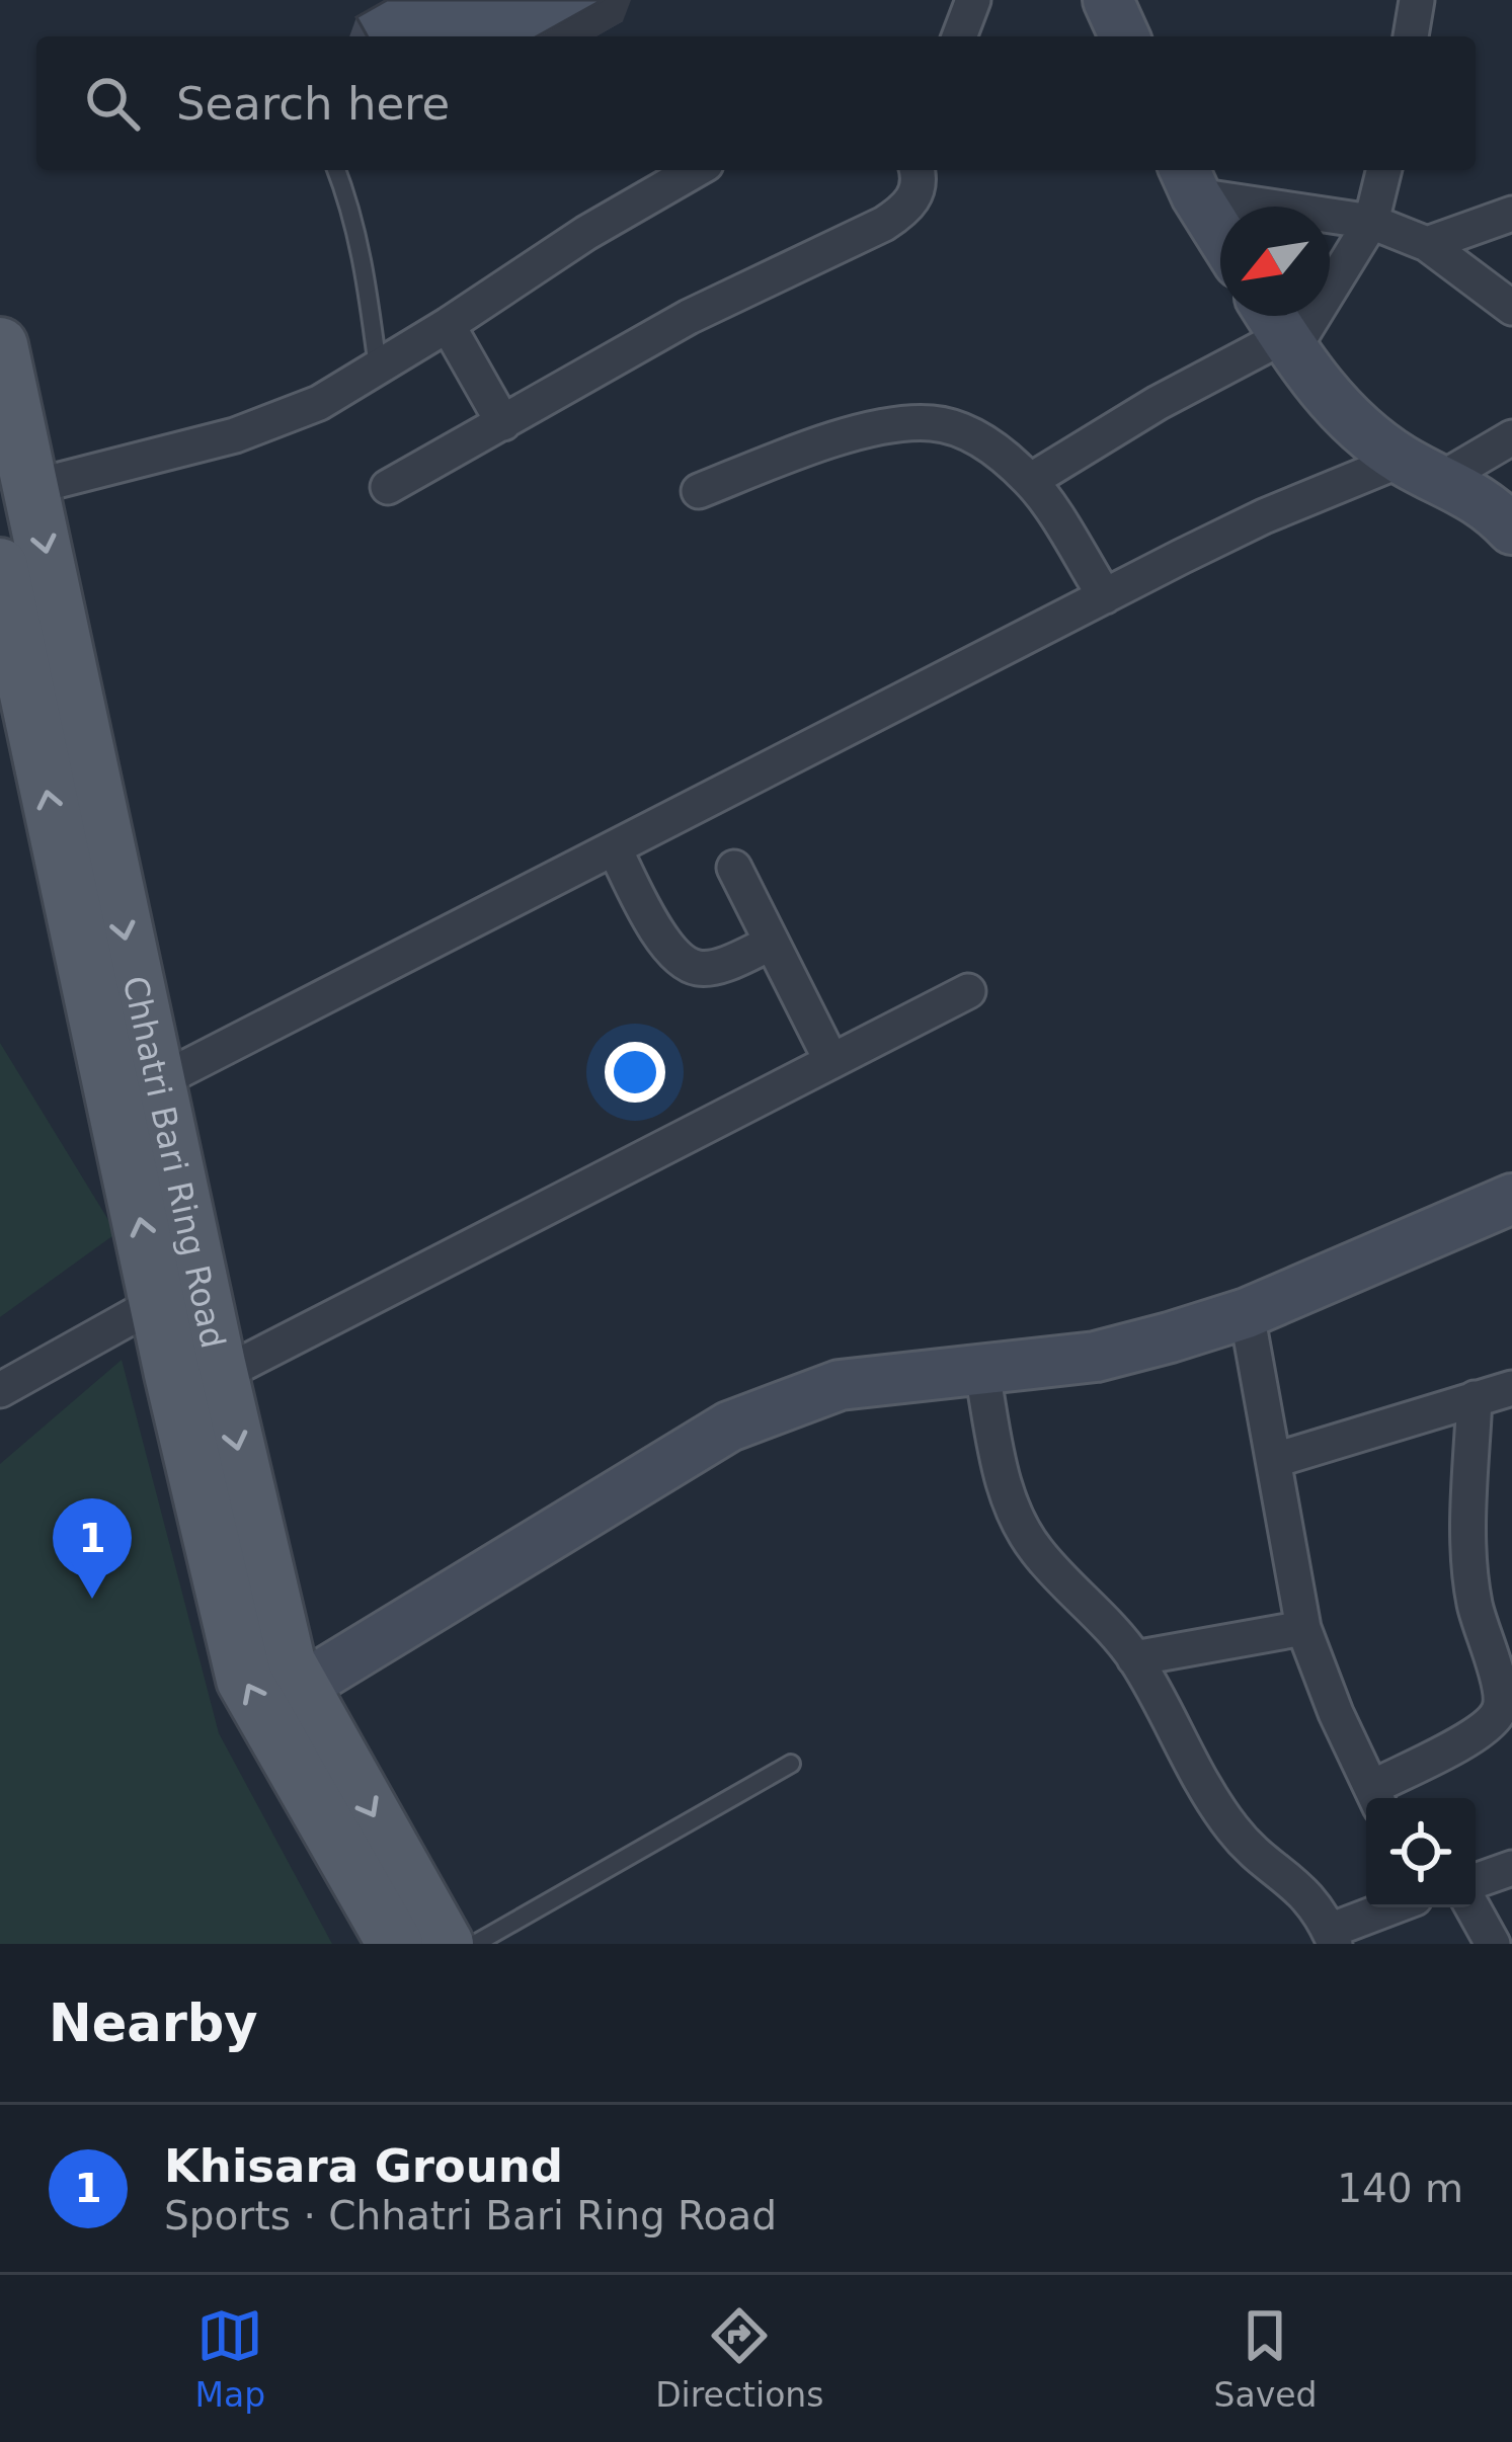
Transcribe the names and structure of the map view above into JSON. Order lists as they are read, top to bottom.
{
  "streets": {
    "main road": ["Chhatri Bari Ring Road"]
  },
  "north": "bottom left",
  "page": {
    "search": "Search here",
    "pins": "1",
    "heading": "Nearby",
    "list": [
      {
        "mark": "1",
        "name": "Khisara Ground",
        "note": "Sports · Chhatri Bari Ring Road",
        "value": "140 m"
      }
    ],
    "nav": ["Map", "Directions", "Saved"]
  }
}
